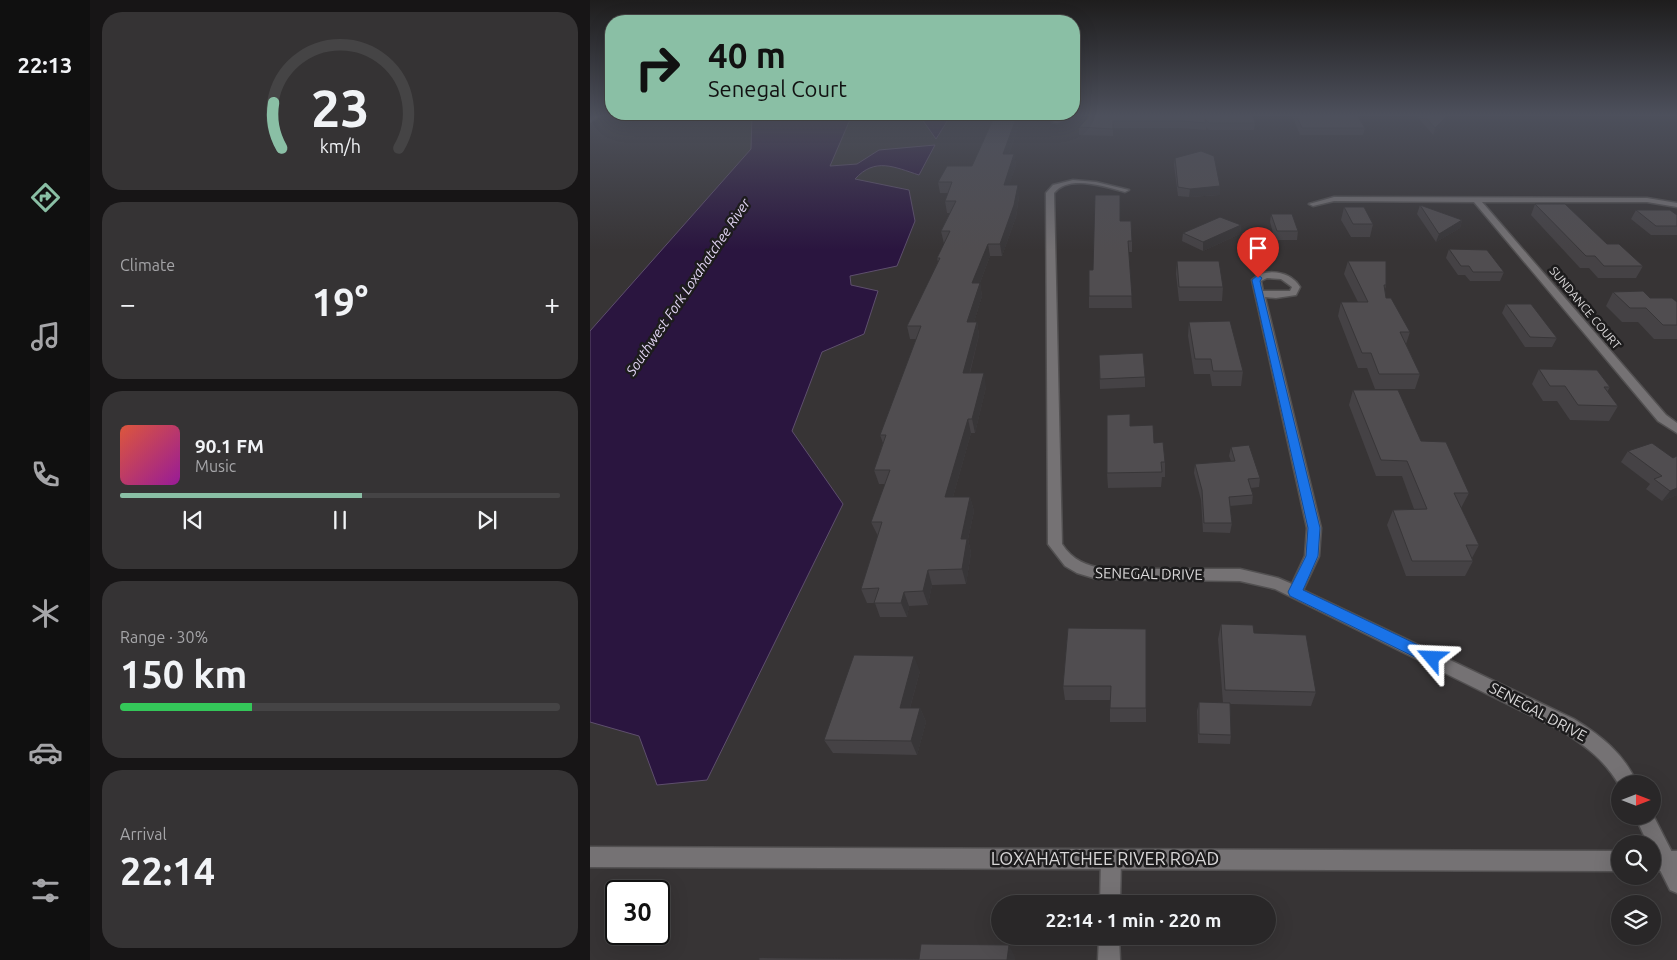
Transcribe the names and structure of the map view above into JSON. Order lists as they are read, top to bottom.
{
  "streets": {
    "street": ["SUNDANCE COURT", "SENEGAL DRIVE", "LOXAHATCHEE RIVER ROAD"]
  },
  "water": ["Southwest Fork Loxahatchee River"],
  "north": "right",
  "page": {
    "tabs": "22:13",
    "turn": ["40 m", "Senegal Court"],
    "tile": [
      "Climate",
      ["Range · 30%", "150 km"],
      ["Arrival", "22:14"]
    ],
    "heat": ["−", "19°", "+"],
    "song": ["90.1 FM", "Music"],
    "limit": "30",
    "trip": "22:14 · 1 min · 220 m",
    "gauge": ["23", "km/h"]
  }
}
